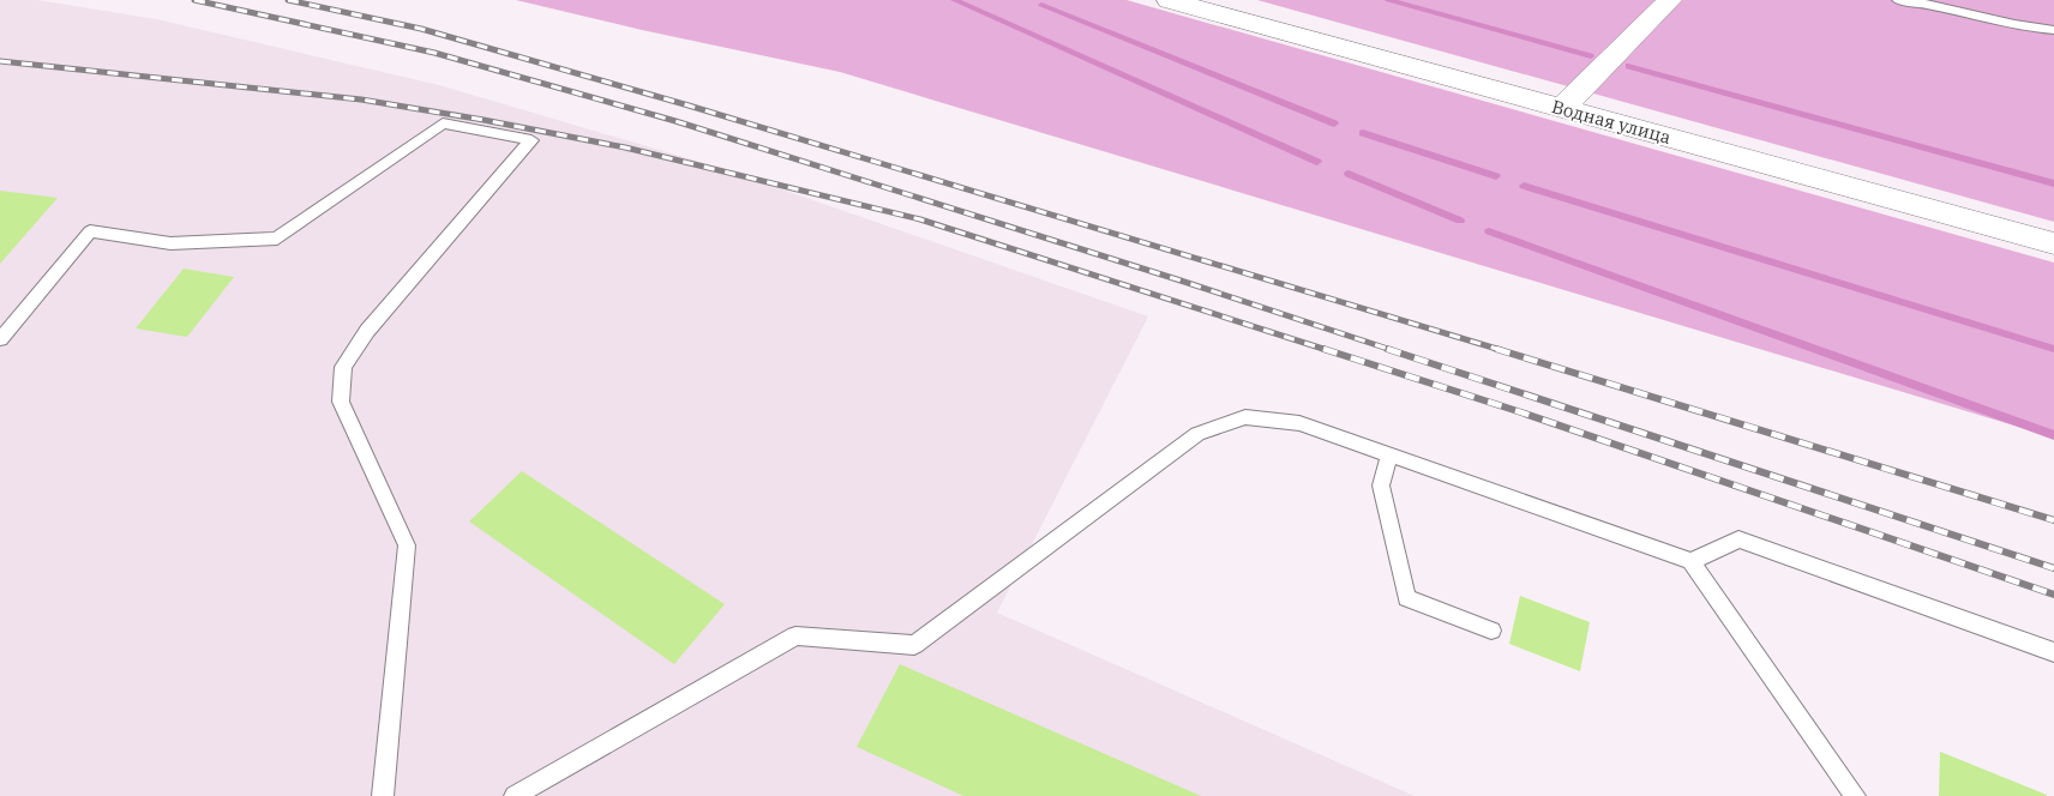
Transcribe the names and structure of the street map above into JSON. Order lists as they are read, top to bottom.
{
  "streets": {
    "street": ["Водная улица"]
  }
}
